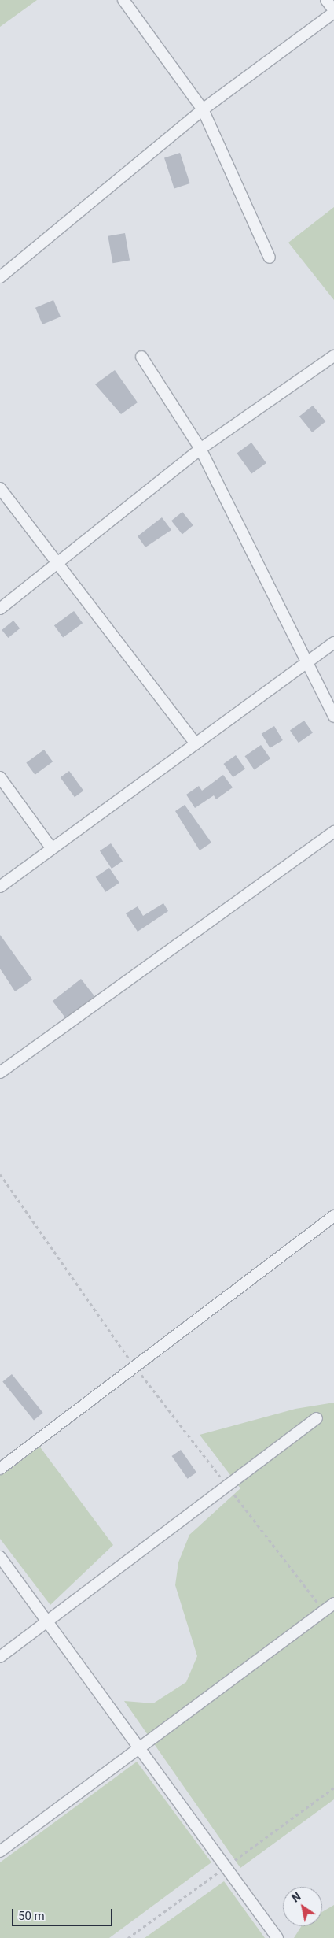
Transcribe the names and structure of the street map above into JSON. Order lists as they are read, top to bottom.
{
  "scale_bar": "50 m",
  "north": "top left"
}
